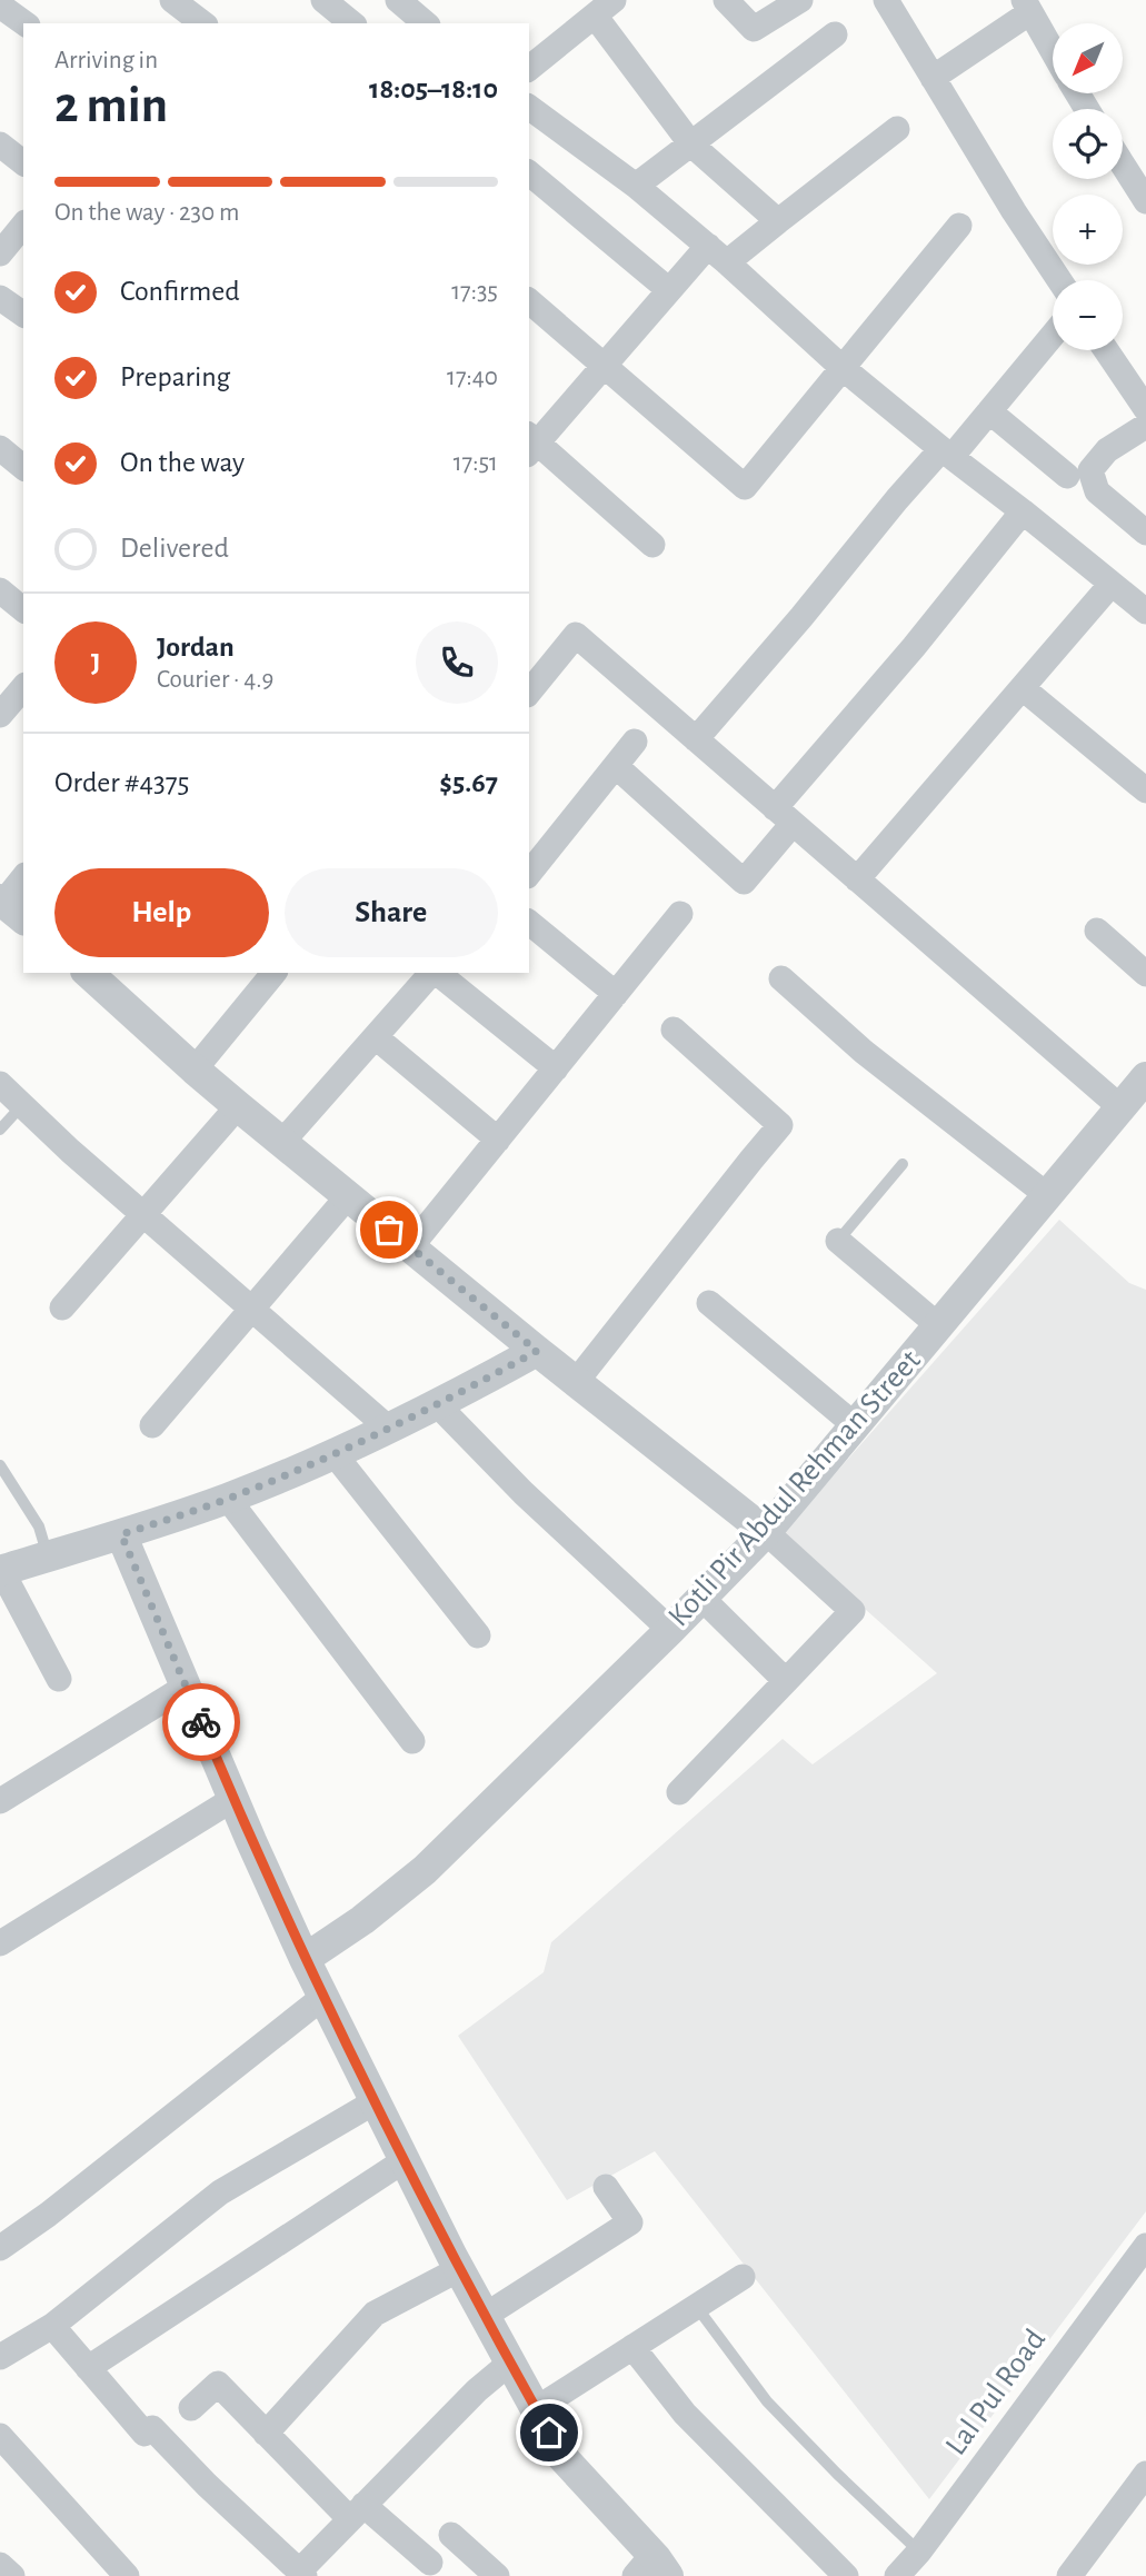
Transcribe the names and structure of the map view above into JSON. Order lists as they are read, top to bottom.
{
  "streets": {
    "street": ["Kotli Pir Abdul Rehman Street", "Lal Pul Road"]
  },
  "north": "bottom left",
  "page": {
    "map_buttons": ["+", "−"],
    "heading": ["2 min", "Arriving in", "18:05–18:10"],
    "panel": [
      "Jordan",
      "Courier · 4.9",
      "Order #4375",
      "$5.67"
    ],
    "bar": "On the way · 230 m",
    "list": [
      ["Confirmed", "17:35"],
      ["Preparing", "17:40"],
      ["On the way", "17:51"],
      "Delivered"
    ],
    "round": "J",
    "buttons": ["Help", "Share"]
  }
}
